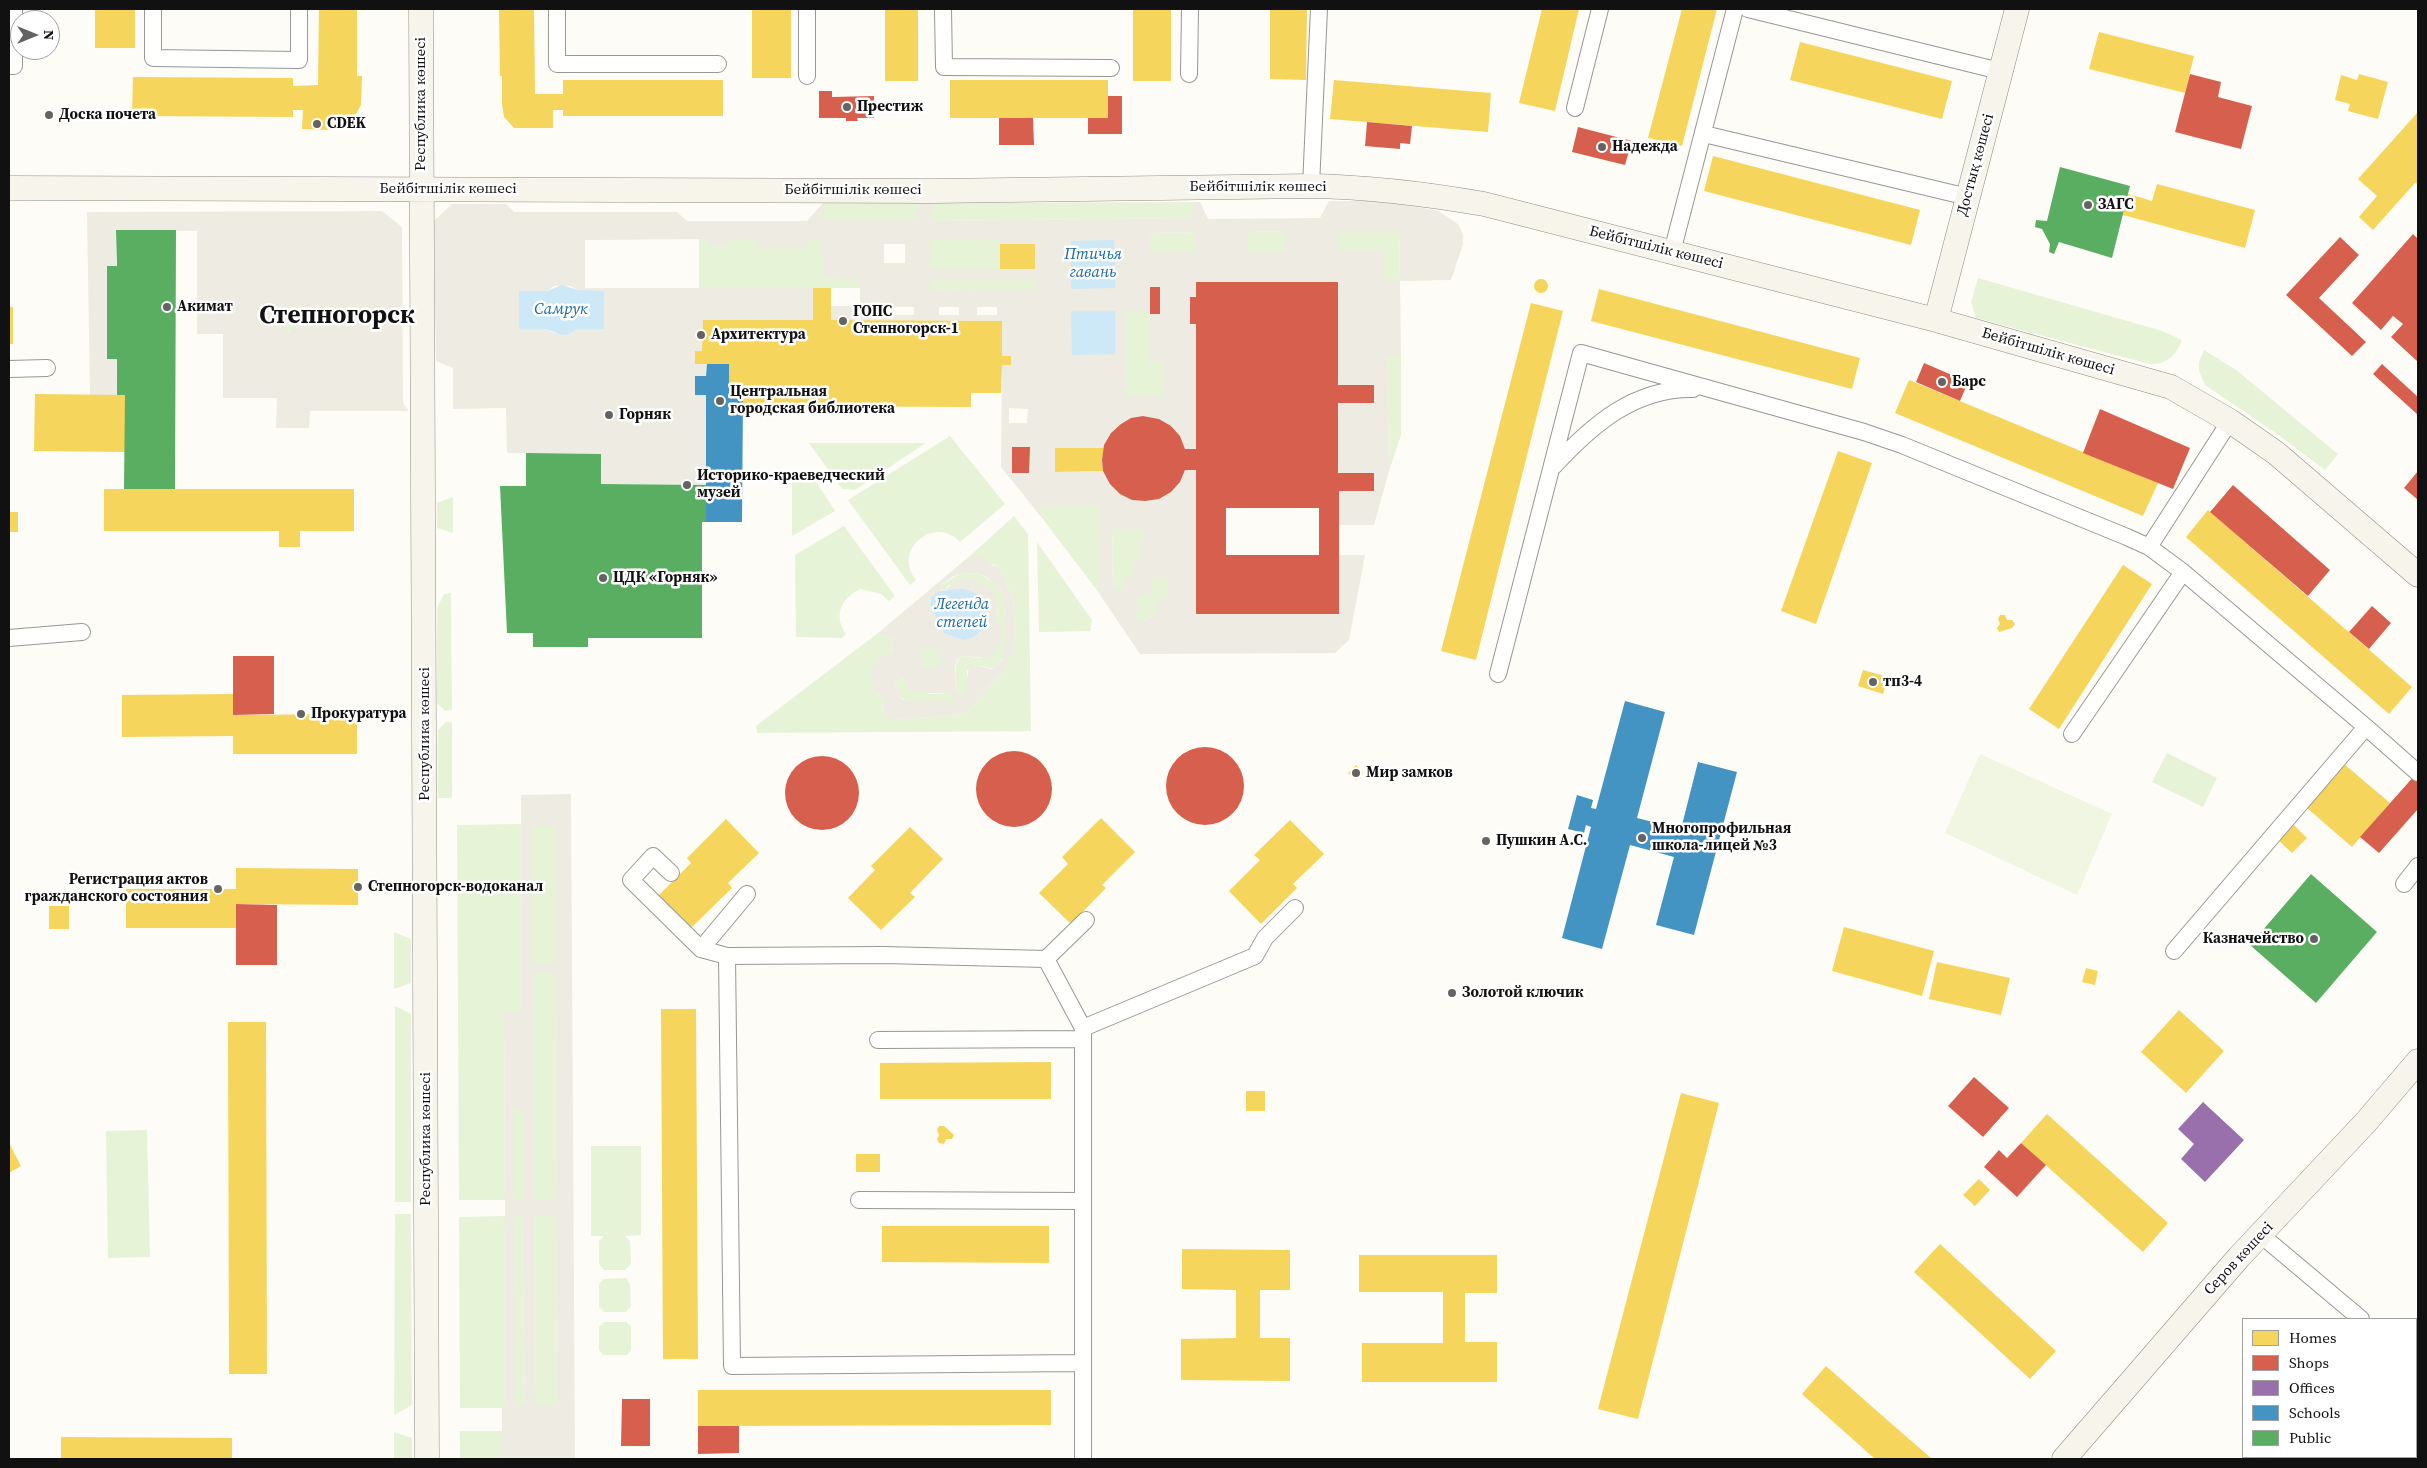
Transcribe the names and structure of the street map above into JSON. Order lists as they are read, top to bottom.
{
  "streets": {
    "street": [
      "Республика көшесі",
      "Достық көшесі",
      "Бейбітшілік көшесі",
      "Серов көшесі"
    ]
  },
  "crossings": [
    ["Республика көшесі", "Бейбітшілік көшесі"],
    ["Достық көшесі", "Бейбітшілік көшесі"]
  ],
  "districts": ["Степногорск"],
  "water": ["Птичья гавань", "Самрук", "Легенда степей"],
  "places": [
    "Престиж",
    "Доска почета",
    "CDEK",
    "Надежда",
    "ЗАГС",
    "Акимат",
    "ГОПС Степногорск-1",
    "Архитектура",
    "Барс",
    "Центральная городская библиотека",
    "Горняк",
    "Историко-краеведческий музей",
    "ЦДК «Горняк»",
    "тп3-4",
    "Прокуратура",
    "Мир замков",
    "Многопрофильная школа-лицей №3",
    "Пушкин А.С.",
    "Степногорск-водоканал",
    "Регистрация актов гражданского состояния",
    "Казначейство",
    "Золотой ключик"
  ],
  "legend": [
    "Homes",
    "Shops",
    "Offices",
    "Schools",
    "Public"
  ],
  "north": "right"
}
